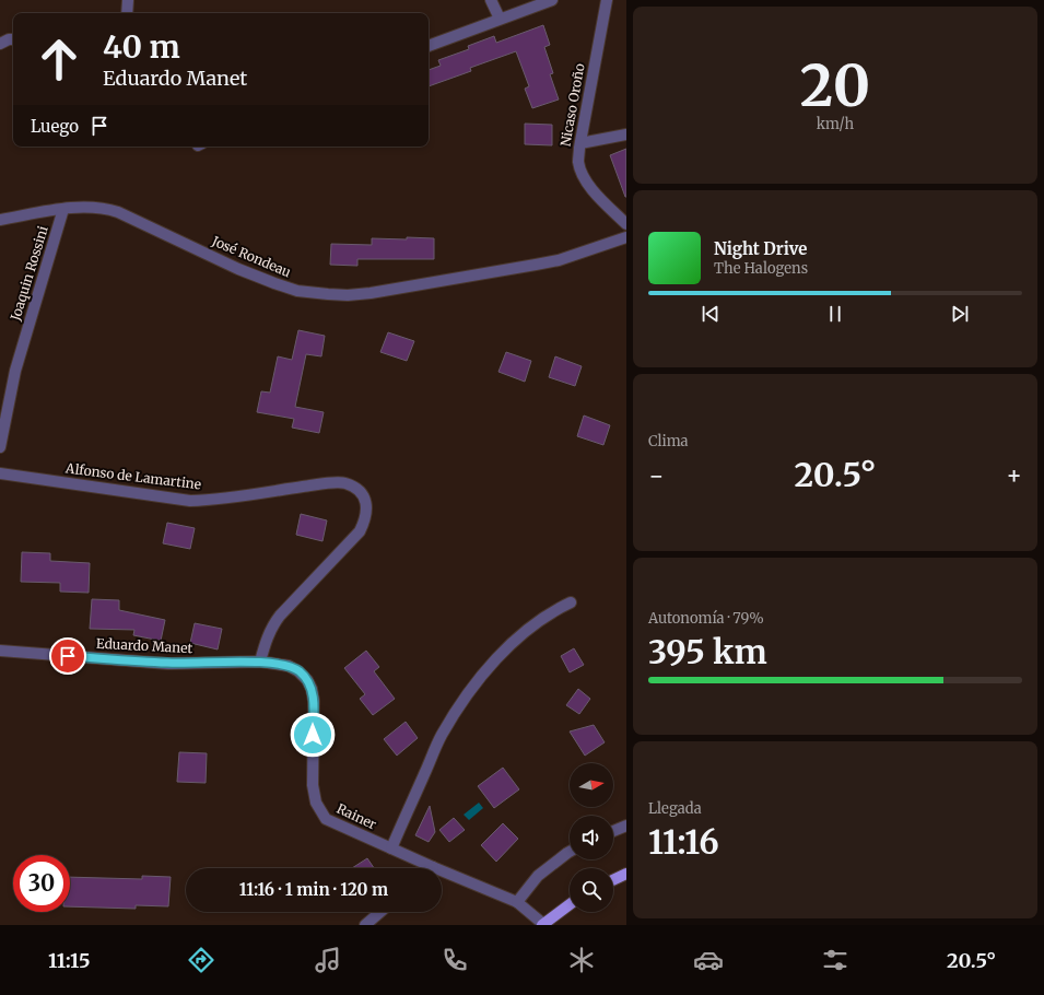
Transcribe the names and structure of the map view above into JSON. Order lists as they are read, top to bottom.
{
  "streets": {
    "street": [
      "Nicaso Oroño",
      "José Rondeau",
      "Joaquin Rossini",
      "Alfonso de Lamartine",
      "Eduardo Manet",
      "Rainer"
    ]
  },
  "crossings": [
    ["José Rondeau", "Joaquin Rossini"],
    ["Alfonso de Lamartine", "Eduardo Manet"],
    ["Alfonso de Lamartine", "Rainer"],
    ["Eduardo Manet", "Rainer"]
  ],
  "north": "right",
  "page": {
    "tile": [
      ["20", "km/h"],
      "Clima",
      ["Autonomía · 79%", "395 km"],
      ["Llegada", "11:16"]
    ],
    "turn": ["40 m", "Eduardo Manet"],
    "then": "Luego",
    "song": ["Night Drive", "The Halogens"],
    "heat": ["−", "20.5°", "+"],
    "limit": "30",
    "trip": "11:16 · 1 min · 120 m",
    "tabs": ["11:15", "20.5°"]
  }
}
